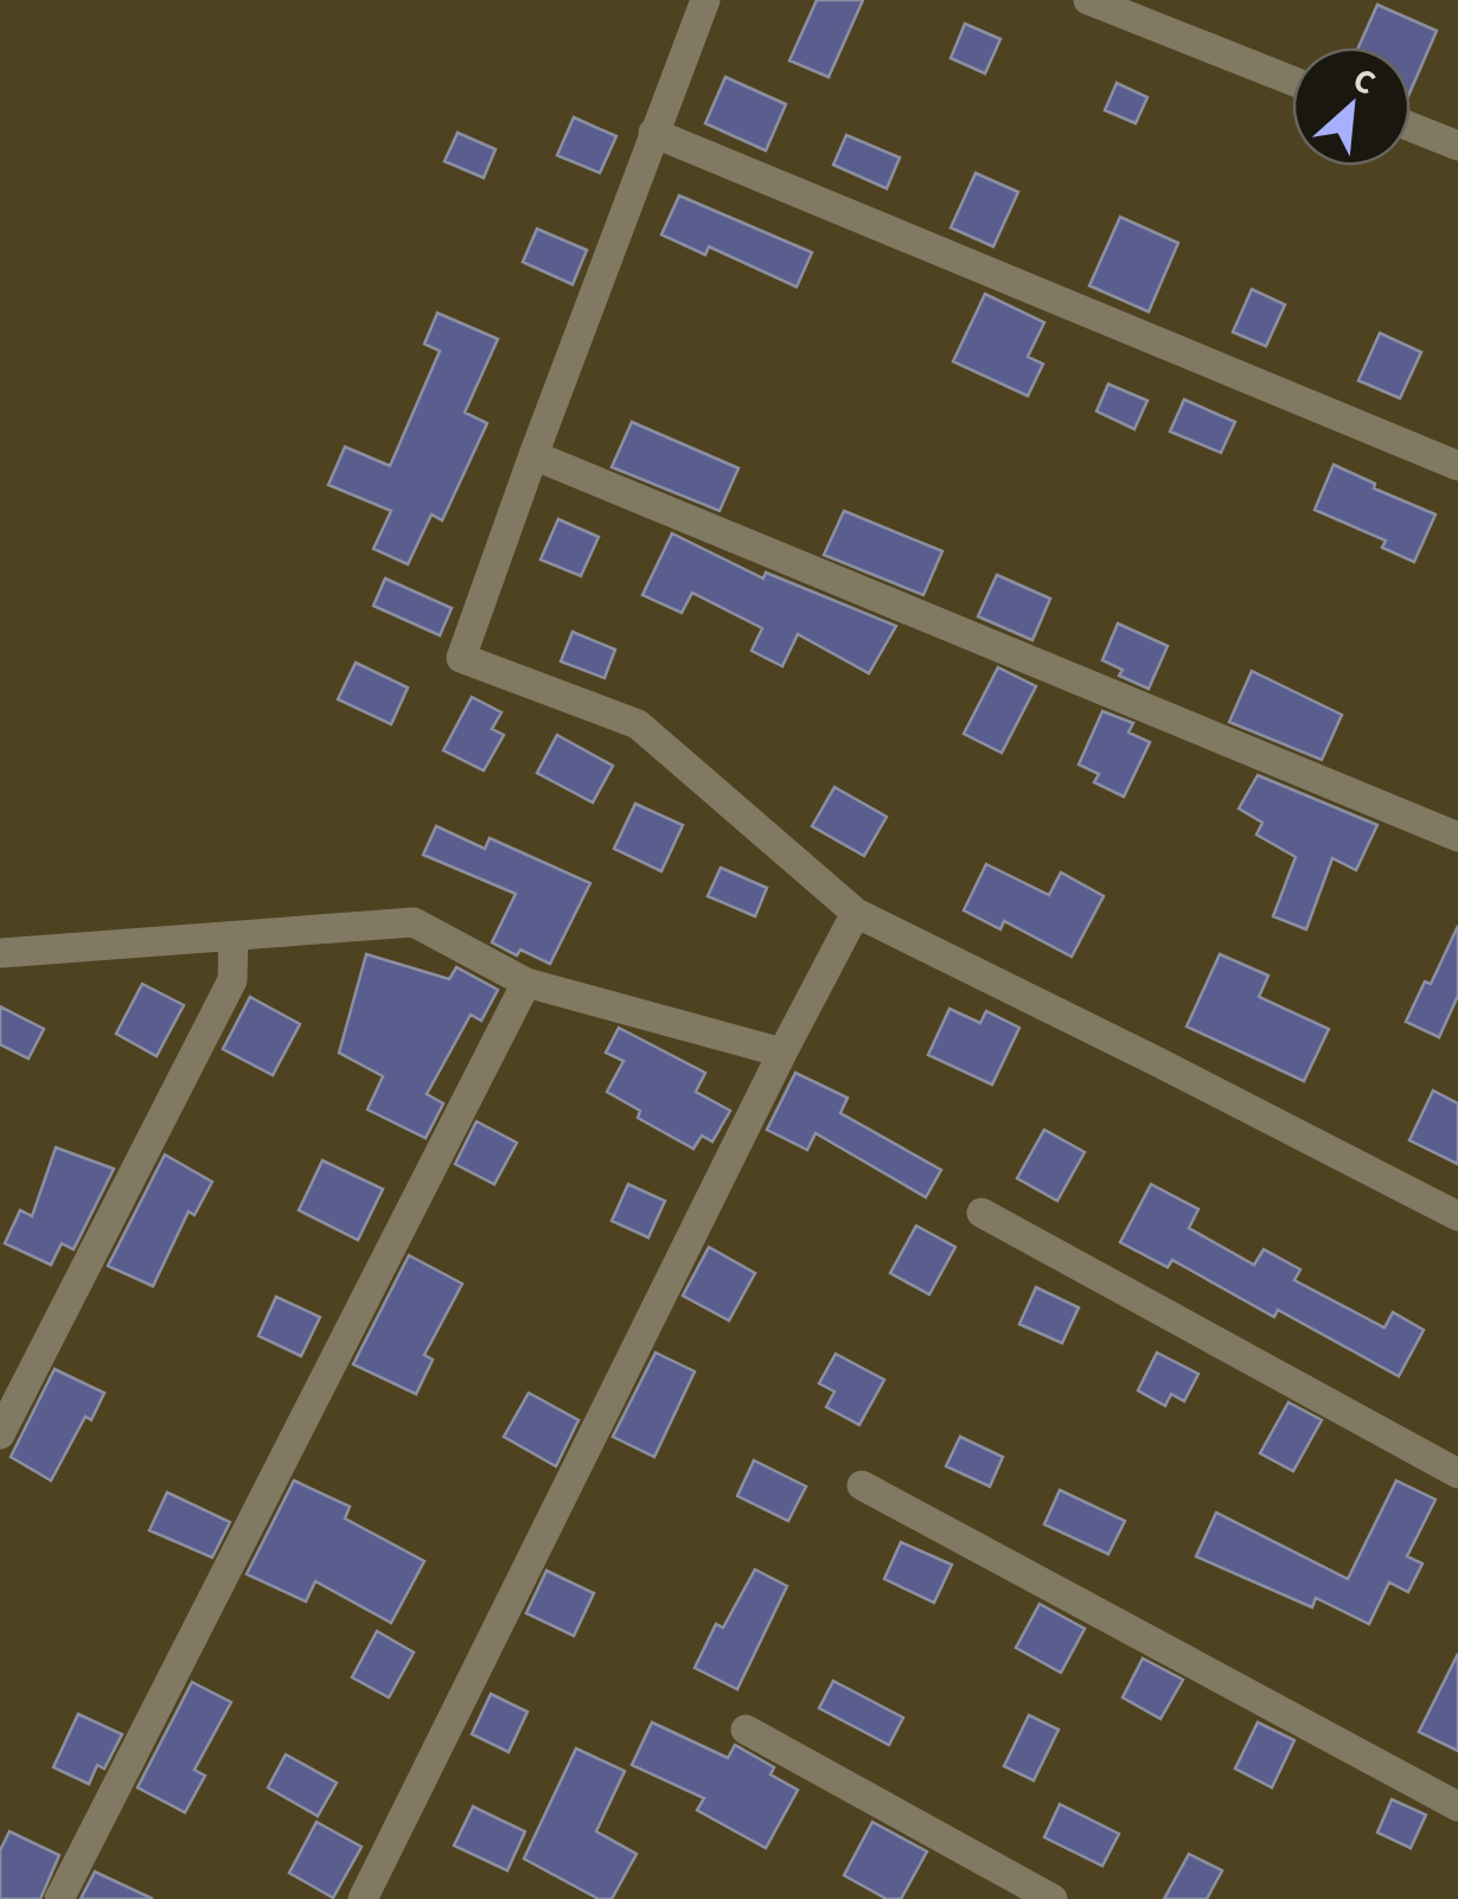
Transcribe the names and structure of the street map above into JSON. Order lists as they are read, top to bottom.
{
  "north": "top right"
}
